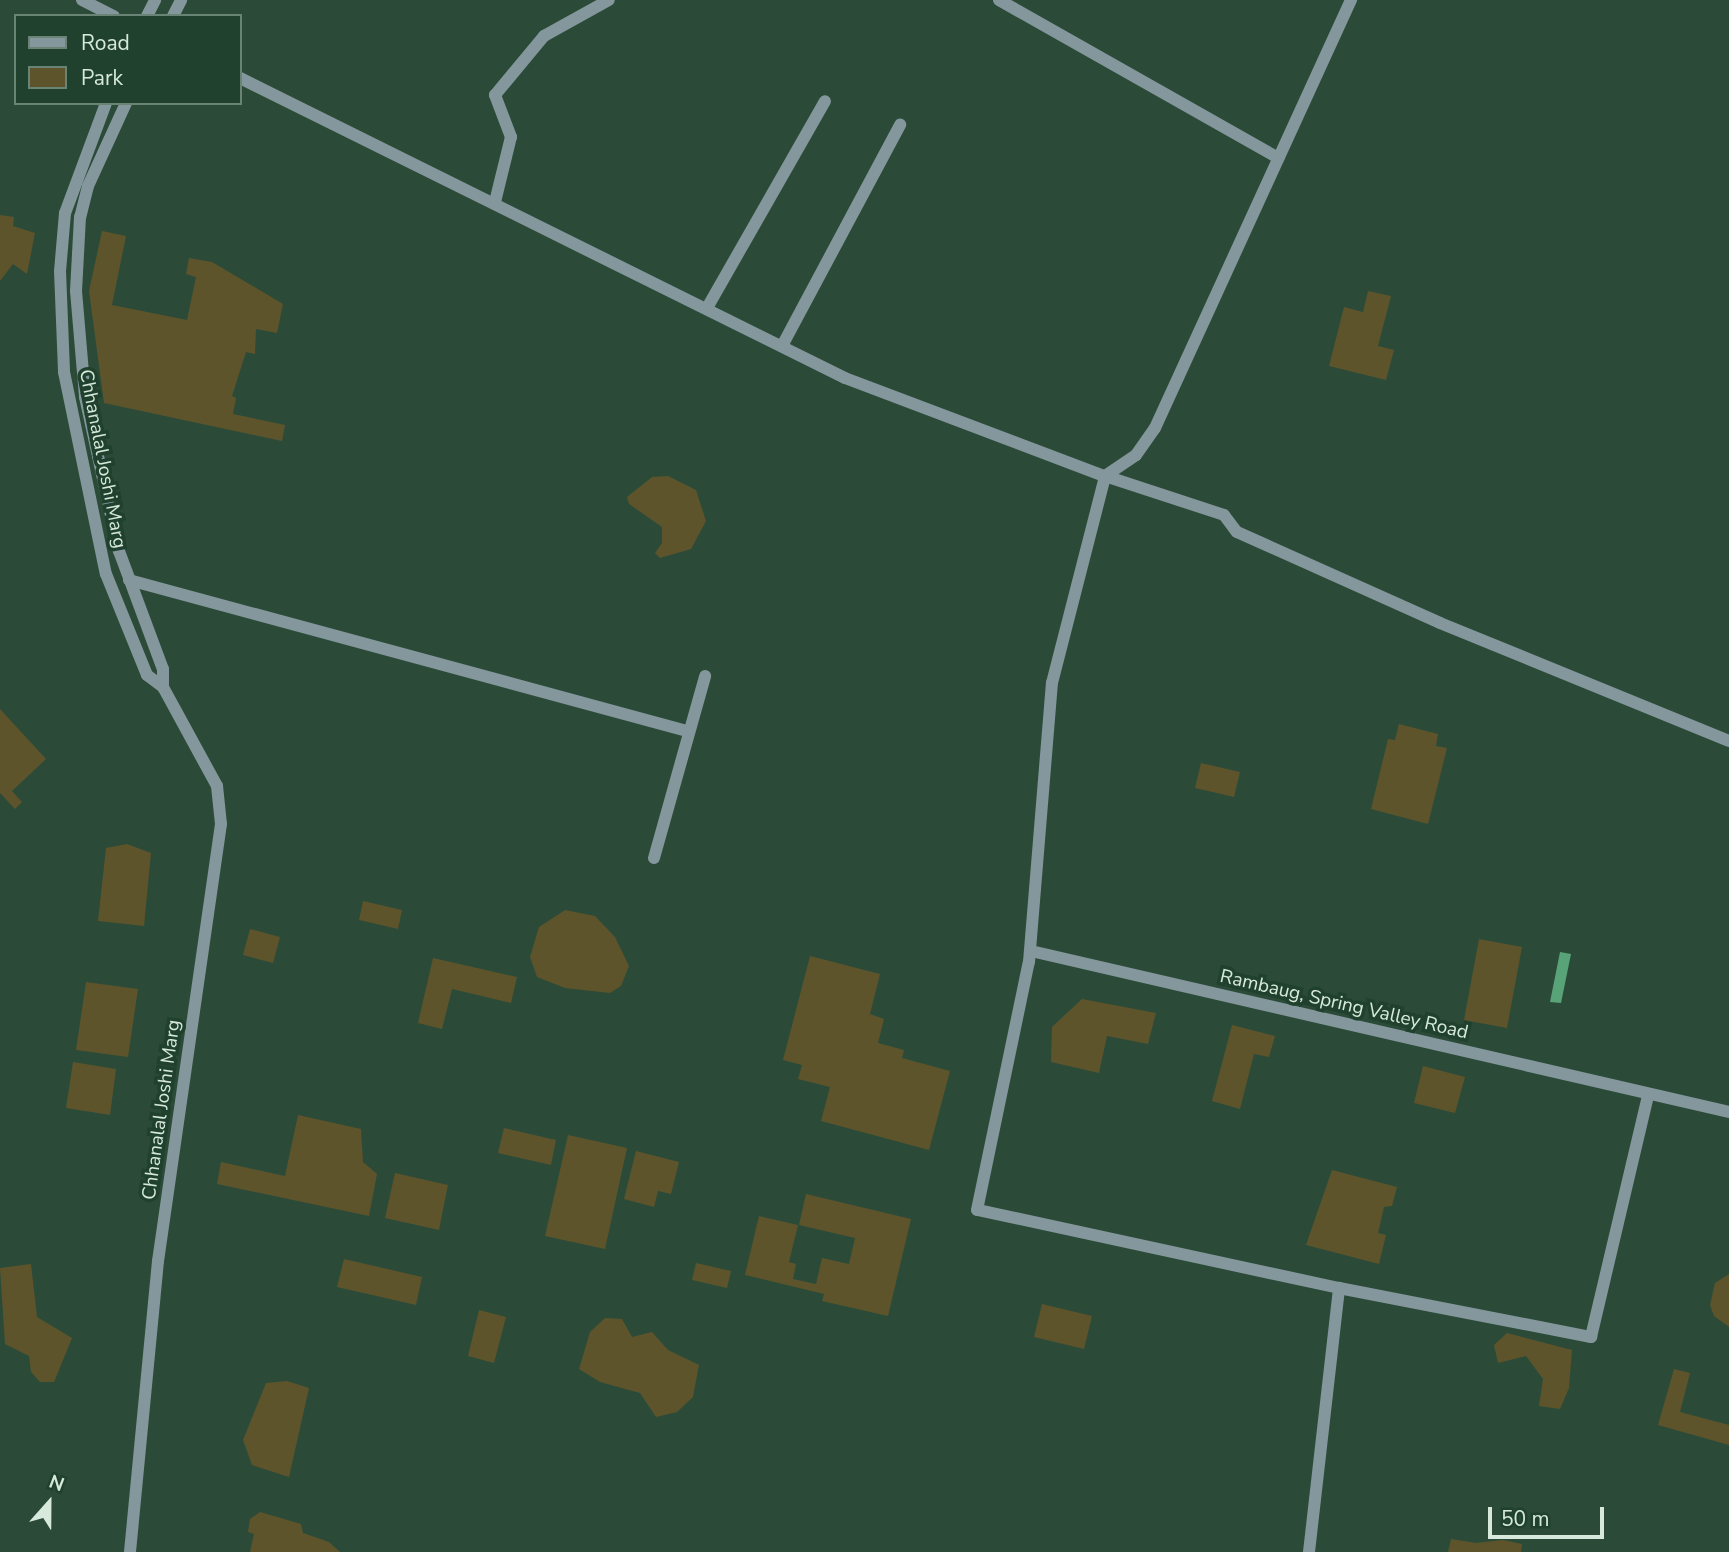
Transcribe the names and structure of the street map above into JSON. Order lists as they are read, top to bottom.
{
  "streets": {
    "street": ["Chhanalal Joshi Marg", "Rambaug, Spring Valley Road"]
  },
  "legend": ["Road", "Park"],
  "scale_bar": "50 m",
  "north": "top"
}
